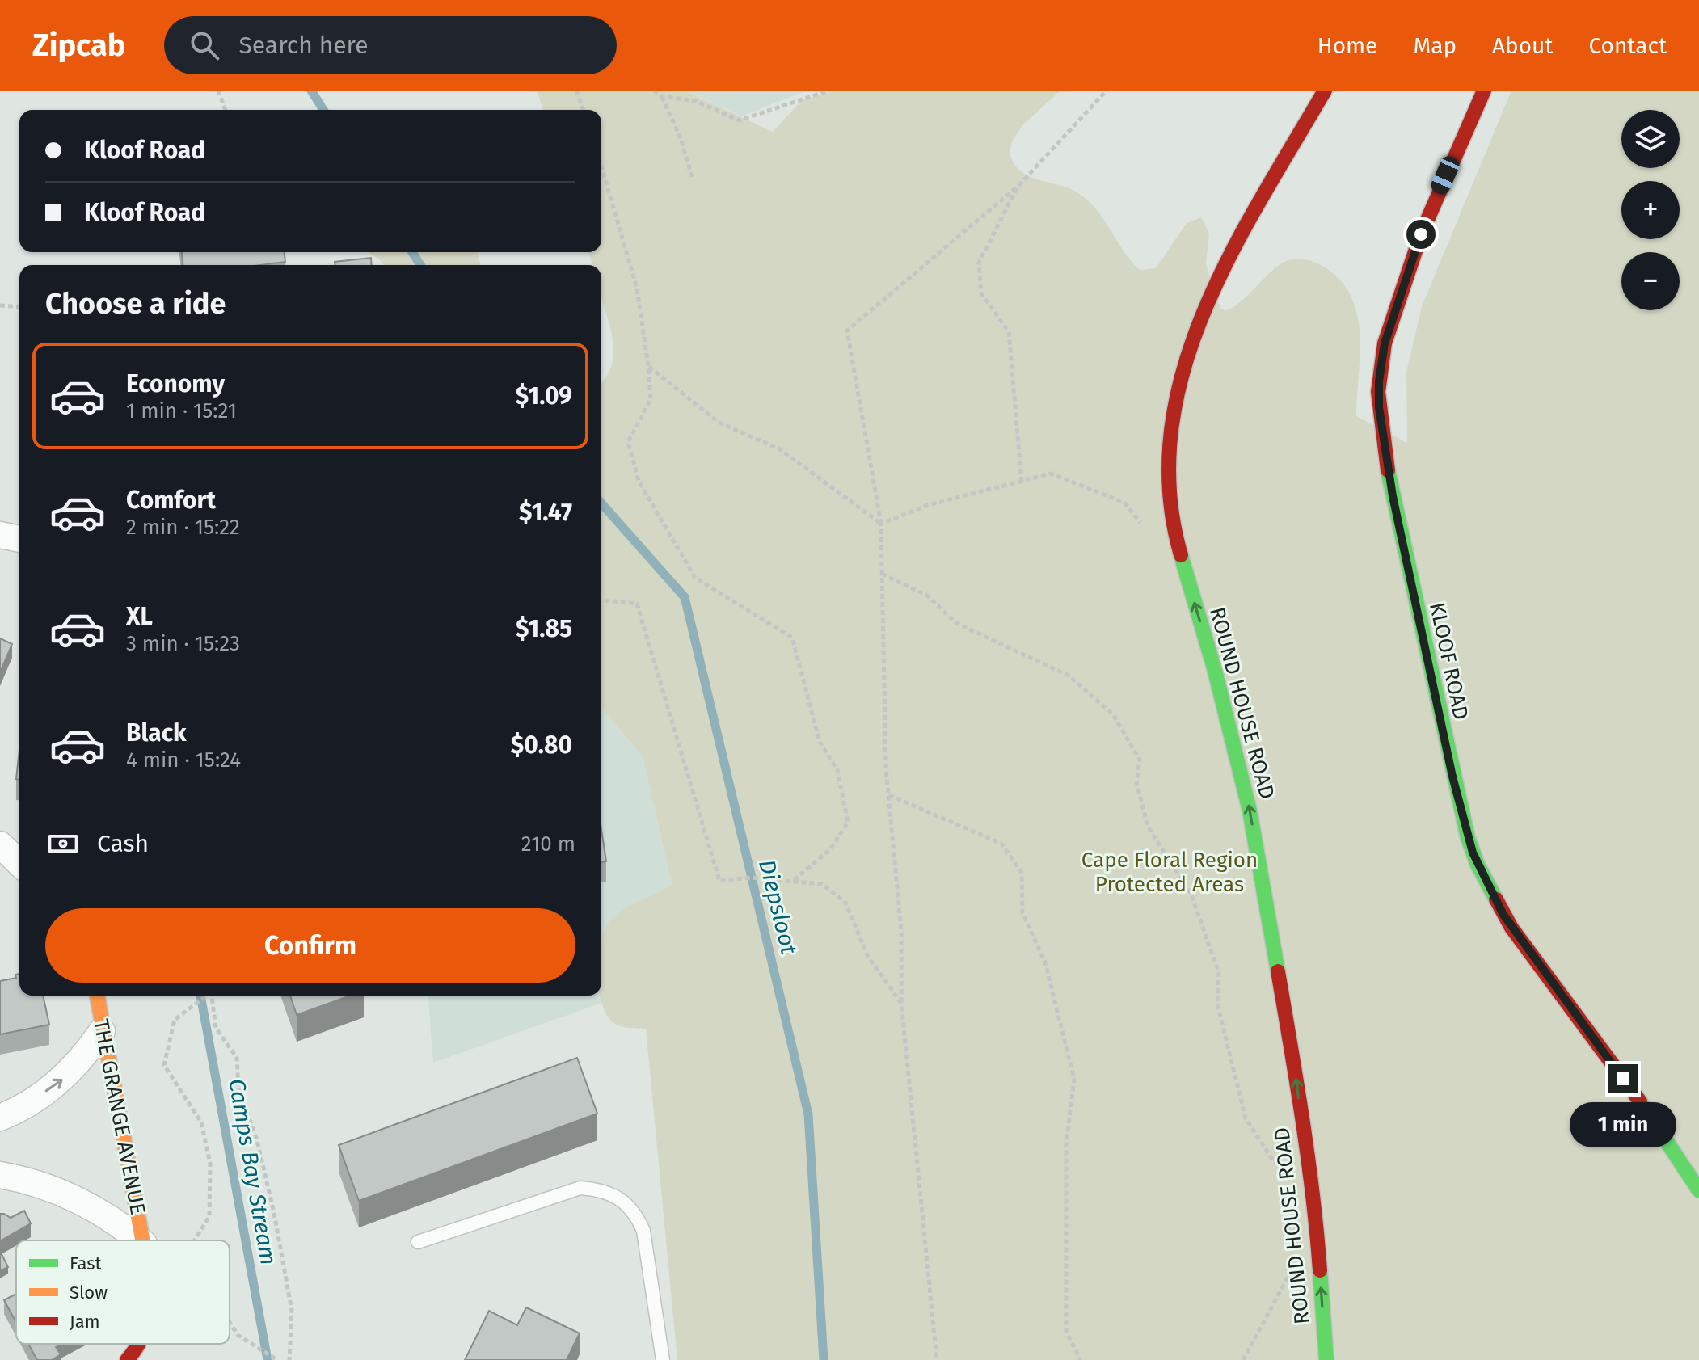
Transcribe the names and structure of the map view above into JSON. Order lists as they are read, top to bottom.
{
  "streets": {
    "street": ["KLOOF ROAD", "ROUND HOUSE ROAD", "THE GRANGE AVENUE"]
  },
  "one_way": ["ROUND HOUSE ROAD"],
  "water": ["Diepsloot", "Camps Bay Stream"],
  "parks": ["Cape Floral Region Protected Areas"],
  "legend": ["Fast", "Slow", "Jam"],
  "page": {
    "header": "Zipcab",
    "search": "Search here",
    "nav": [
      "Home",
      "Map",
      "About",
      "Contact"
    ],
    "map_buttons": ["+", "−"],
    "banner": ["Kloof Road", "Kloof Road"],
    "heading": "Choose a ride",
    "list": [
      {
        "name": "Economy",
        "note": "1 min · 15:21",
        "value": "$1.09"
      },
      {
        "name": "Comfort",
        "note": "2 min · 15:22",
        "value": "$1.47"
      },
      {
        "name": "XL",
        "note": "3 min · 15:23",
        "value": "$1.85"
      },
      {
        "name": "Black",
        "note": "4 min · 15:24",
        "value": "$0.80"
      }
    ],
    "pay": ["Cash", "210 m"],
    "buttons": "Confirm",
    "bubble": "1 min"
  }
}
